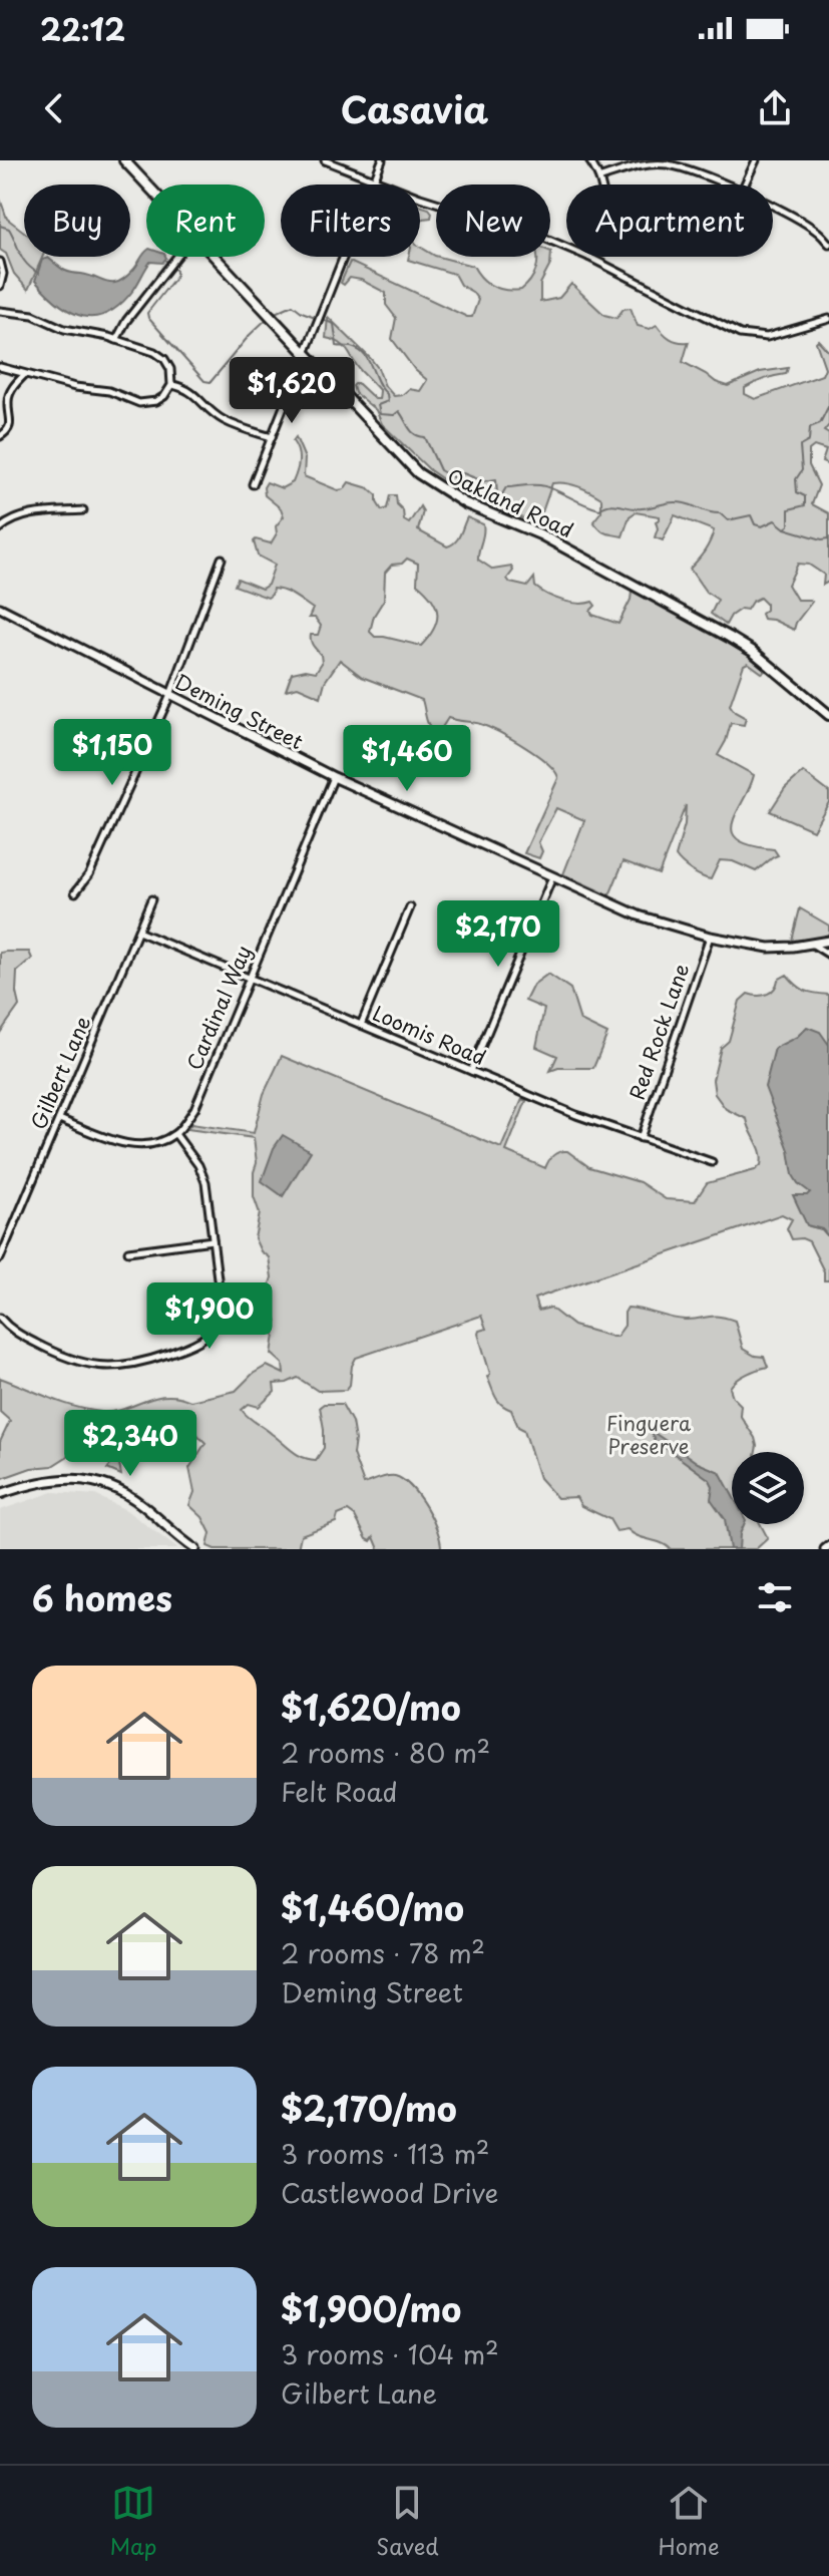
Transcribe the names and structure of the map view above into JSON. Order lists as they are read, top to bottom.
{
  "streets": {
    "main road": ["Oakland Road"],
    "street": [
      "Deming Street",
      "Cardinal Way",
      "Red Rock Lane",
      "Loomis Road",
      "Gilbert Lane"
    ]
  },
  "crossings": [
    ["Deming Street", "Cardinal Way"],
    ["Deming Street", "Red Rock Lane"],
    ["Cardinal Way", "Loomis Road"],
    ["Red Rock Lane", "Loomis Road"],
    ["Loomis Road", "Gilbert Lane"]
  ],
  "parks": ["Finguera Preserve"],
  "page": {
    "status": "22:12",
    "header": "Casavia",
    "chip": [
      "Buy",
      "Rent",
      "Filters",
      "New",
      "Apartment"
    ],
    "price": [
      "$1,620",
      "$1,150",
      "$1,460",
      "$2,170",
      "$1,900",
      "$2,340"
    ],
    "heading": "6 homes",
    "list": [
      {
        "name": "$1,620/mo",
        "note": "2 rooms · 80 m² · Felt Road"
      },
      {
        "name": "$1,460/mo",
        "note": "2 rooms · 78 m² · Deming Street"
      },
      {
        "name": "$2,170/mo",
        "note": "3 rooms · 113 m² · Castlewood Drive"
      },
      {
        "name": "$1,900/mo",
        "note": "3 rooms · 104 m² · Gilbert Lane"
      }
    ],
    "tabs": ["Map", "Saved", "Home"]
  }
}
